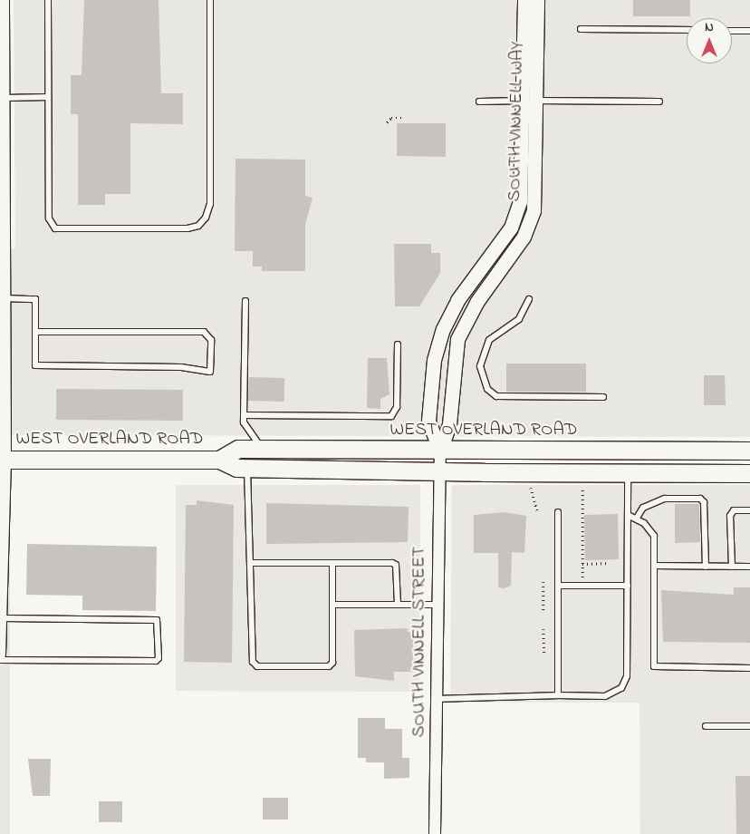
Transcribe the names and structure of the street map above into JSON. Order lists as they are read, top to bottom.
{
  "streets": {
    "main road": ["WEST OVERLAND ROAD"],
    "street": ["SOUTH VINNELL WAY", "SOUTH VINNELL STREET"]
  },
  "crossings": [
    ["SOUTH VINNELL WAY", "WEST OVERLAND ROAD"],
    ["SOUTH VINNELL WAY", "SOUTH VINNELL STREET"],
    ["WEST OVERLAND ROAD", "SOUTH VINNELL STREET"]
  ],
  "north": "top"
}
